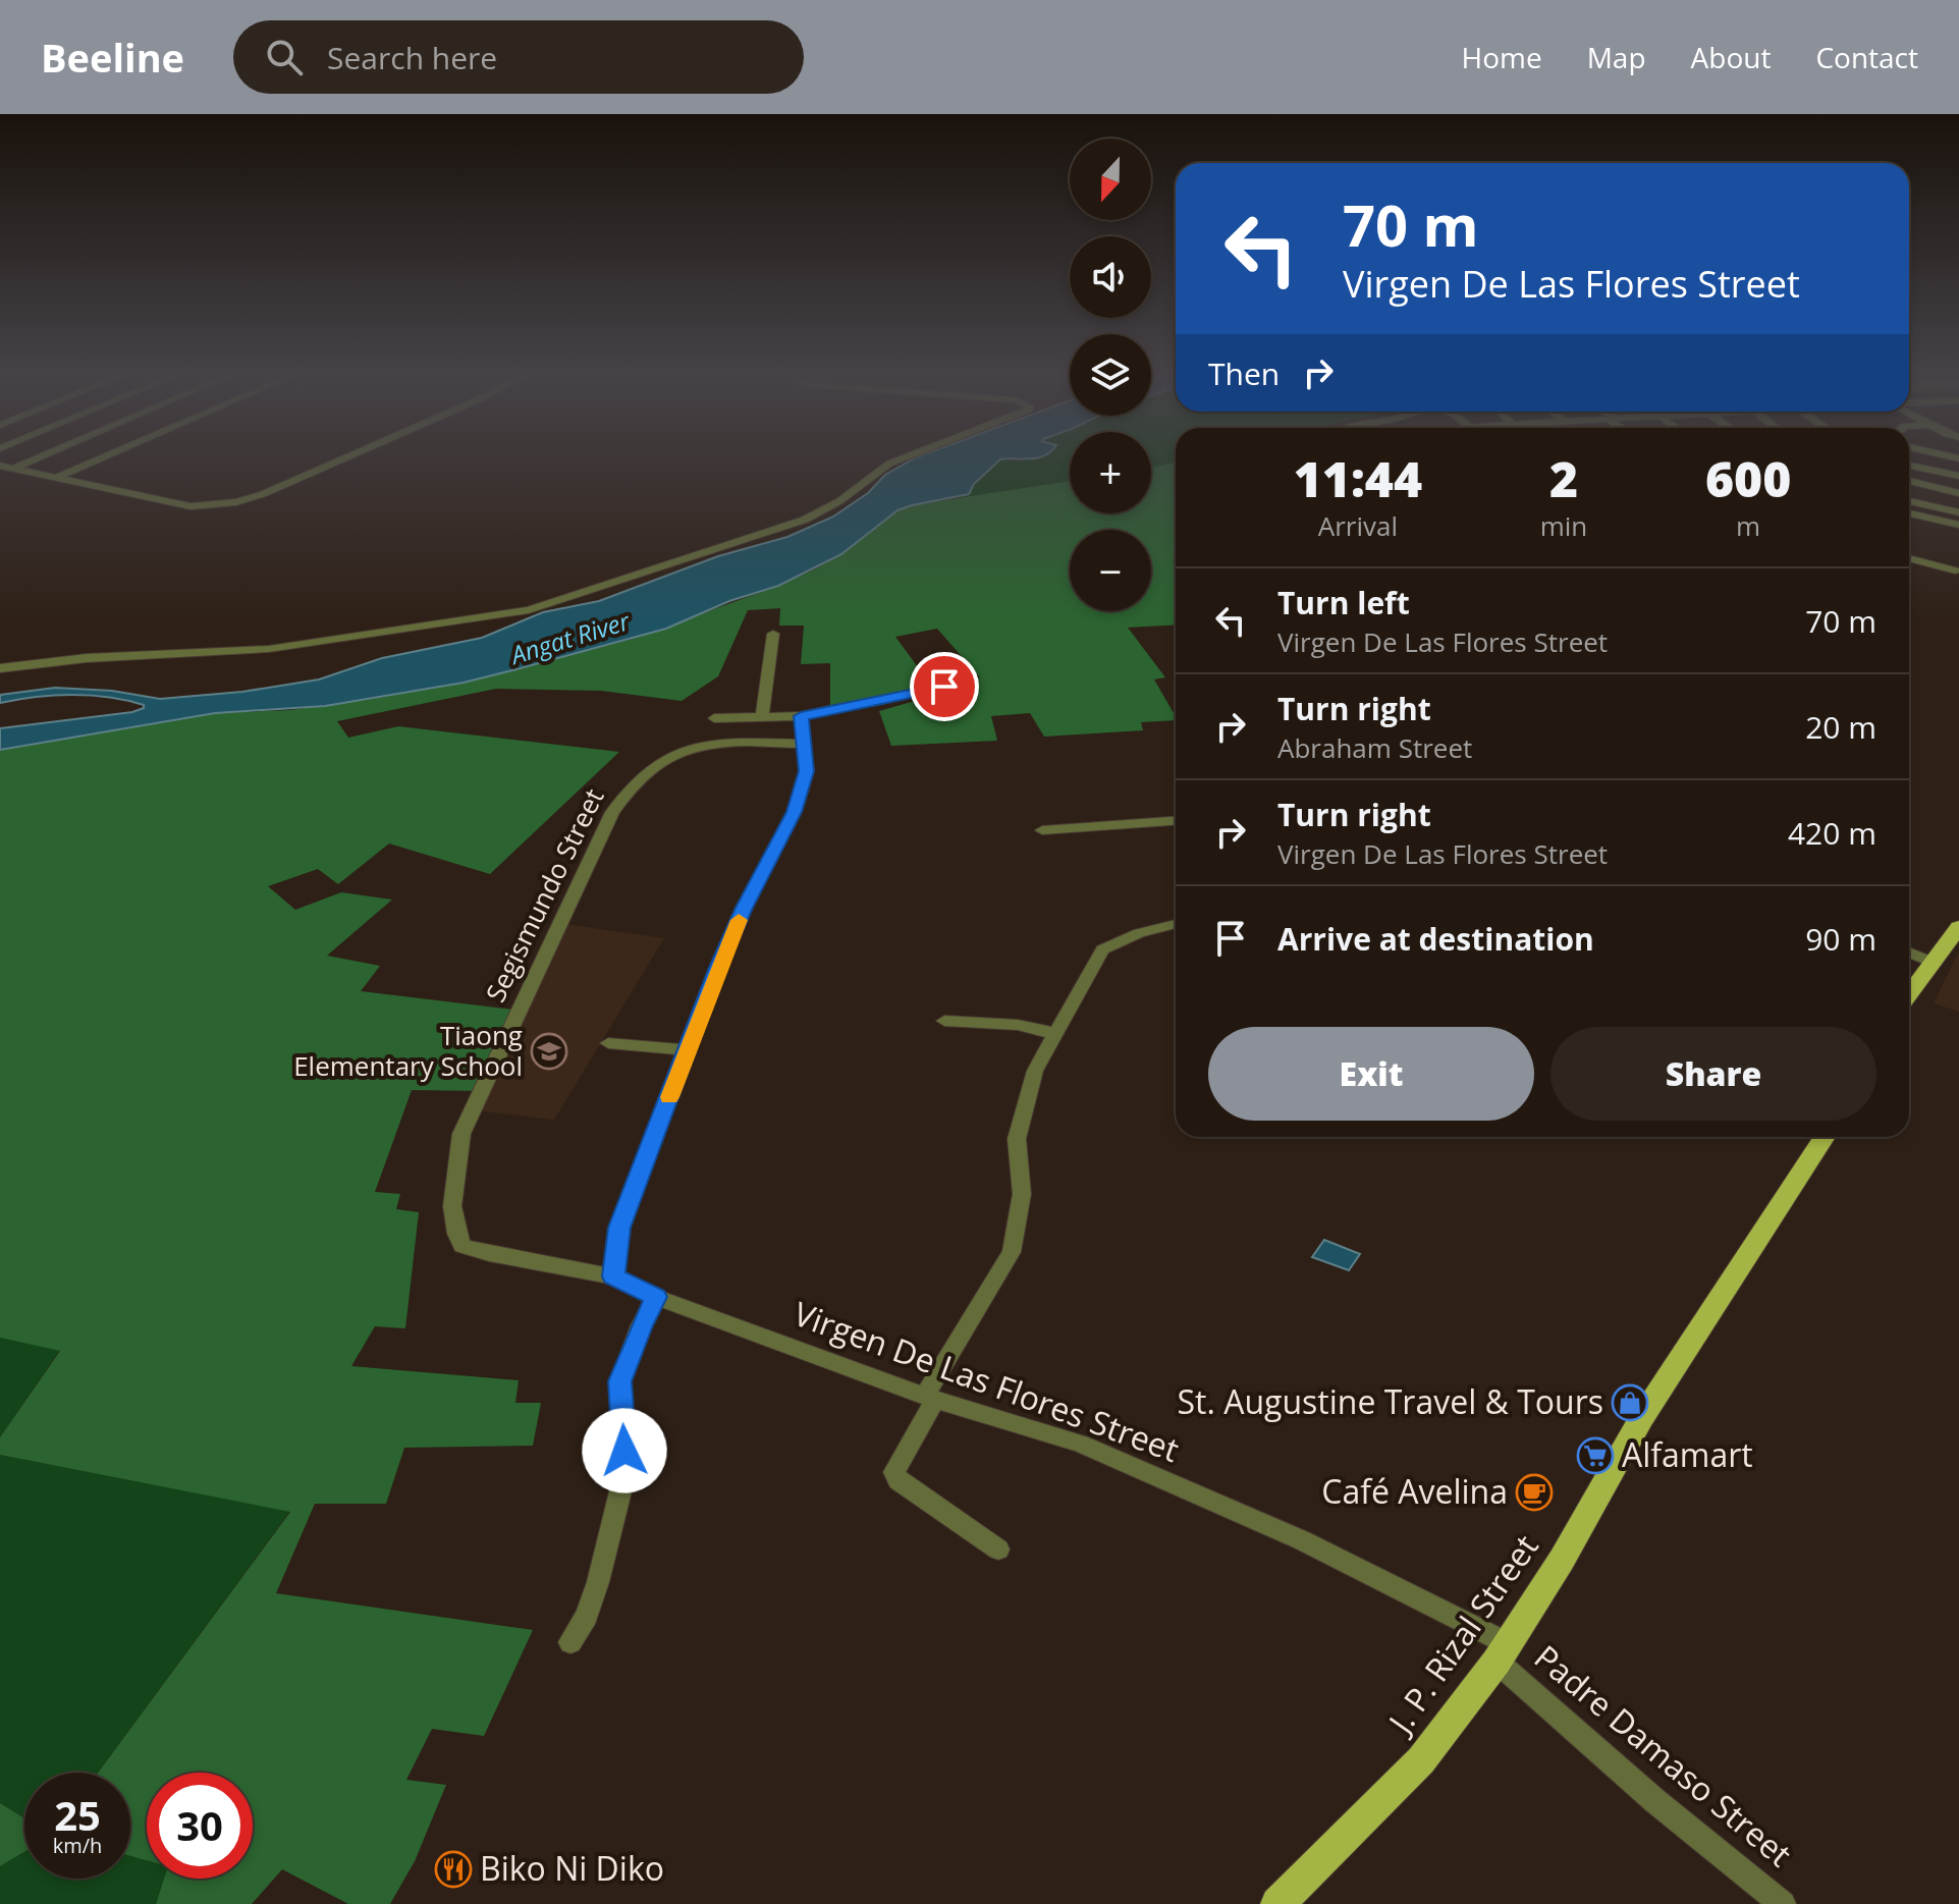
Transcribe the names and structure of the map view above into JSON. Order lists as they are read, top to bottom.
{
  "streets": {
    "main road": ["J. P. Rizal Street"],
    "street": ["Segismundo Street", "Virgen De Las Flores Street", "Padre Damaso Street"]
  },
  "crossings": [
    ["Segismundo Street", "Virgen De Las Flores Street"],
    ["Virgen De Las Flores Street", "J. P. Rizal Street"],
    ["Virgen De Las Flores Street", "Padre Damaso Street"],
    ["J. P. Rizal Street", "Padre Damaso Street"]
  ],
  "water": ["Angat River"],
  "places": {
    "school or university": ["Tiaong Elementary School"],
    "shop": ["St. Augustine Travel & Tours"],
    "supermarket": ["Alfamart"],
    "cafe": ["Café Avelina"],
    "restaurant": ["Biko Ni Diko"]
  },
  "north": "bottom",
  "page": {
    "header": "Beeline",
    "search": "Search here",
    "nav": [
      "Home",
      "Map",
      "About",
      "Contact"
    ],
    "map_buttons": ["+", "−"],
    "turn": ["70 m", "Virgen De Las Flores Street"],
    "then": "Then",
    "eta": [
      "11:44",
      "Arrival",
      "2",
      "min",
      "600",
      "m"
    ],
    "list": [
      {
        "name": "Turn left",
        "note": "Virgen De Las Flores Street",
        "value": "70 m"
      },
      {
        "name": "Turn right",
        "note": "Abraham Street",
        "value": "20 m"
      },
      {
        "name": "Turn right",
        "note": "Virgen De Las Flores Street",
        "value": "420 m"
      },
      {
        "name": "Arrive at destination",
        "value": "90 m"
      }
    ],
    "buttons": ["Exit", "Share"],
    "speed": "25 km/h",
    "limit": "30"
  }
}
